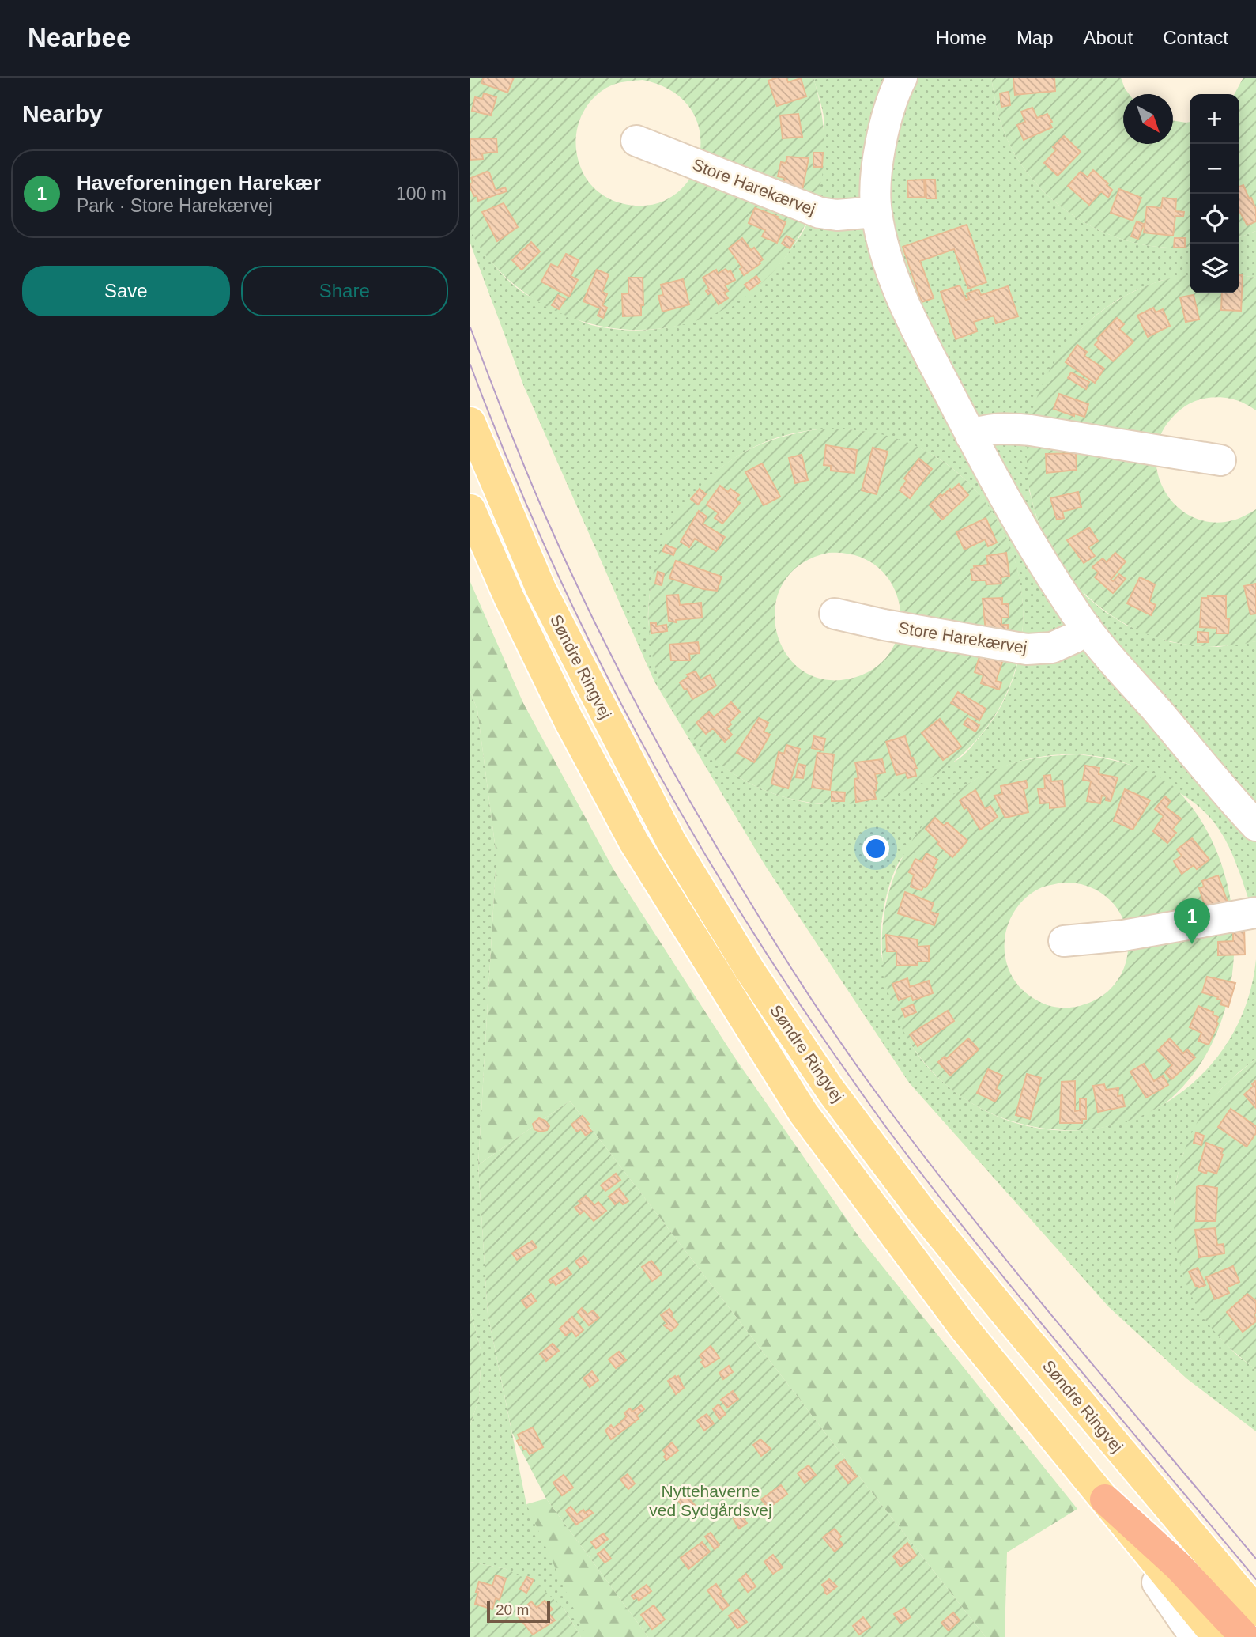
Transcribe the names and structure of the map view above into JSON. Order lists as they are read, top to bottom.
{
  "streets": {
    "main road": ["Søndre Ringvej"],
    "street": ["Store Harekærvej"]
  },
  "parks": ["Nyttehaverne ved Sydgårdsvej"],
  "scale_bar": "20 m",
  "north": "bottom right",
  "page": {
    "header": "Nearbee",
    "nav": [
      "Home",
      "Map",
      "About",
      "Contact"
    ],
    "heading": "Nearby",
    "map_buttons": ["+", "−"],
    "list": [
      {
        "mark": "1",
        "name": "Haveforeningen Harekær",
        "note": "Park · Store Harekærvej",
        "value": "100 m"
      }
    ],
    "buttons": ["Save", "Share"],
    "pins": "1",
    "scale": "20 m"
  }
}
